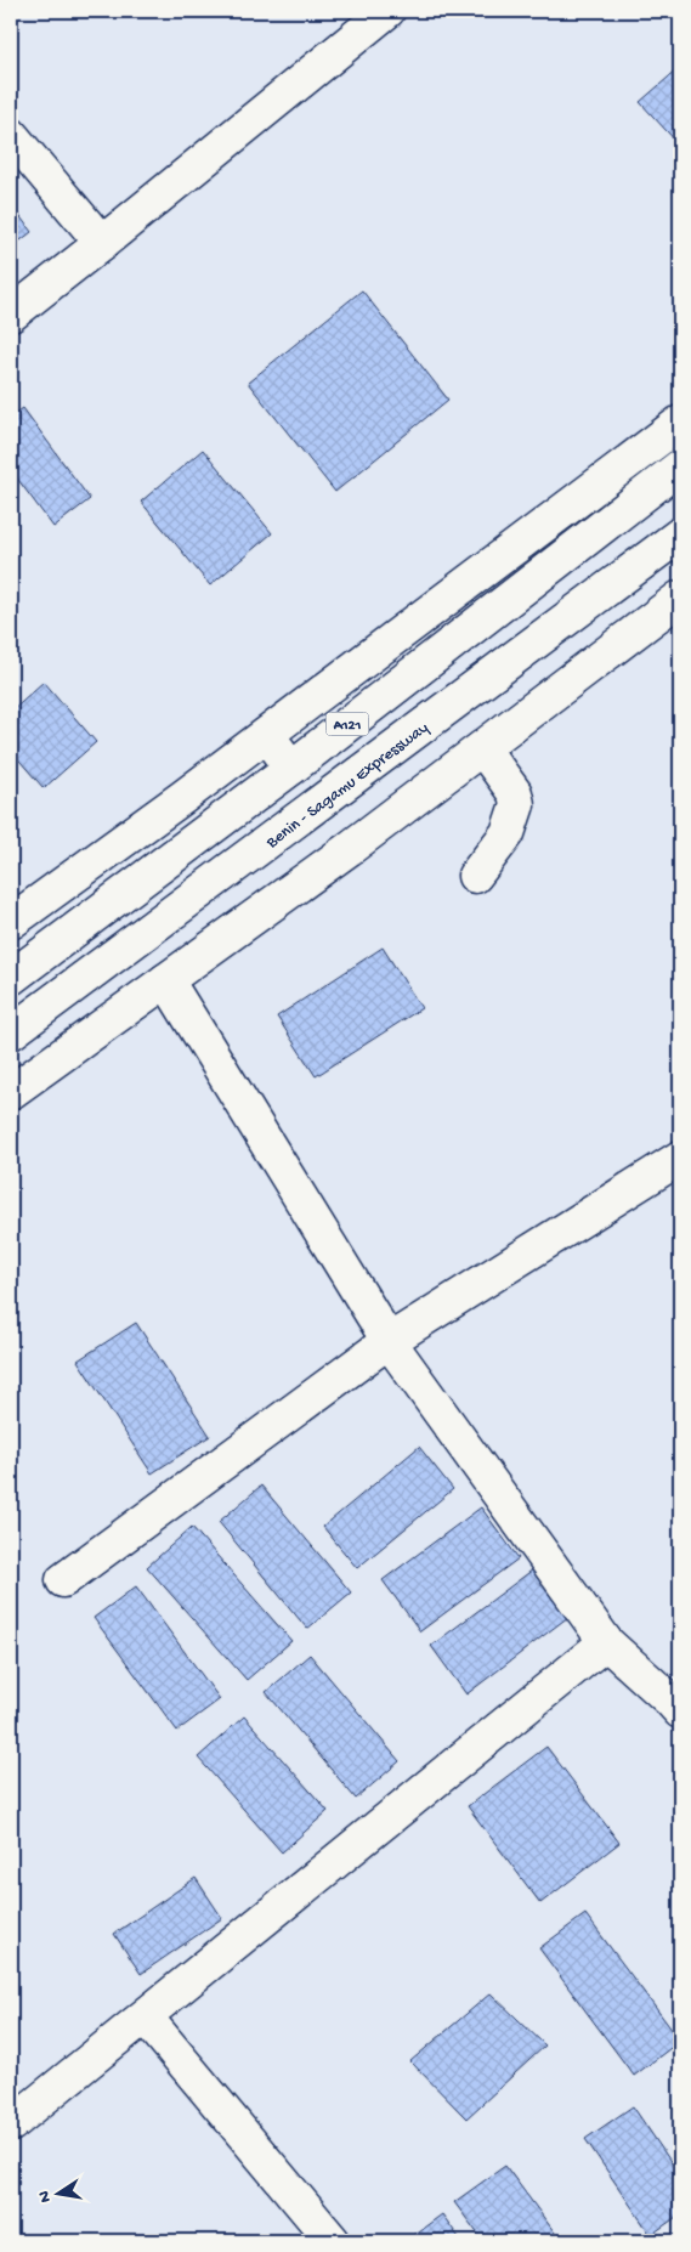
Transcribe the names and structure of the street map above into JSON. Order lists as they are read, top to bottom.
{
  "streets": {
    "main road": ["A121", "Benin - Sagamu Expressway"]
  },
  "north": "left"
}
